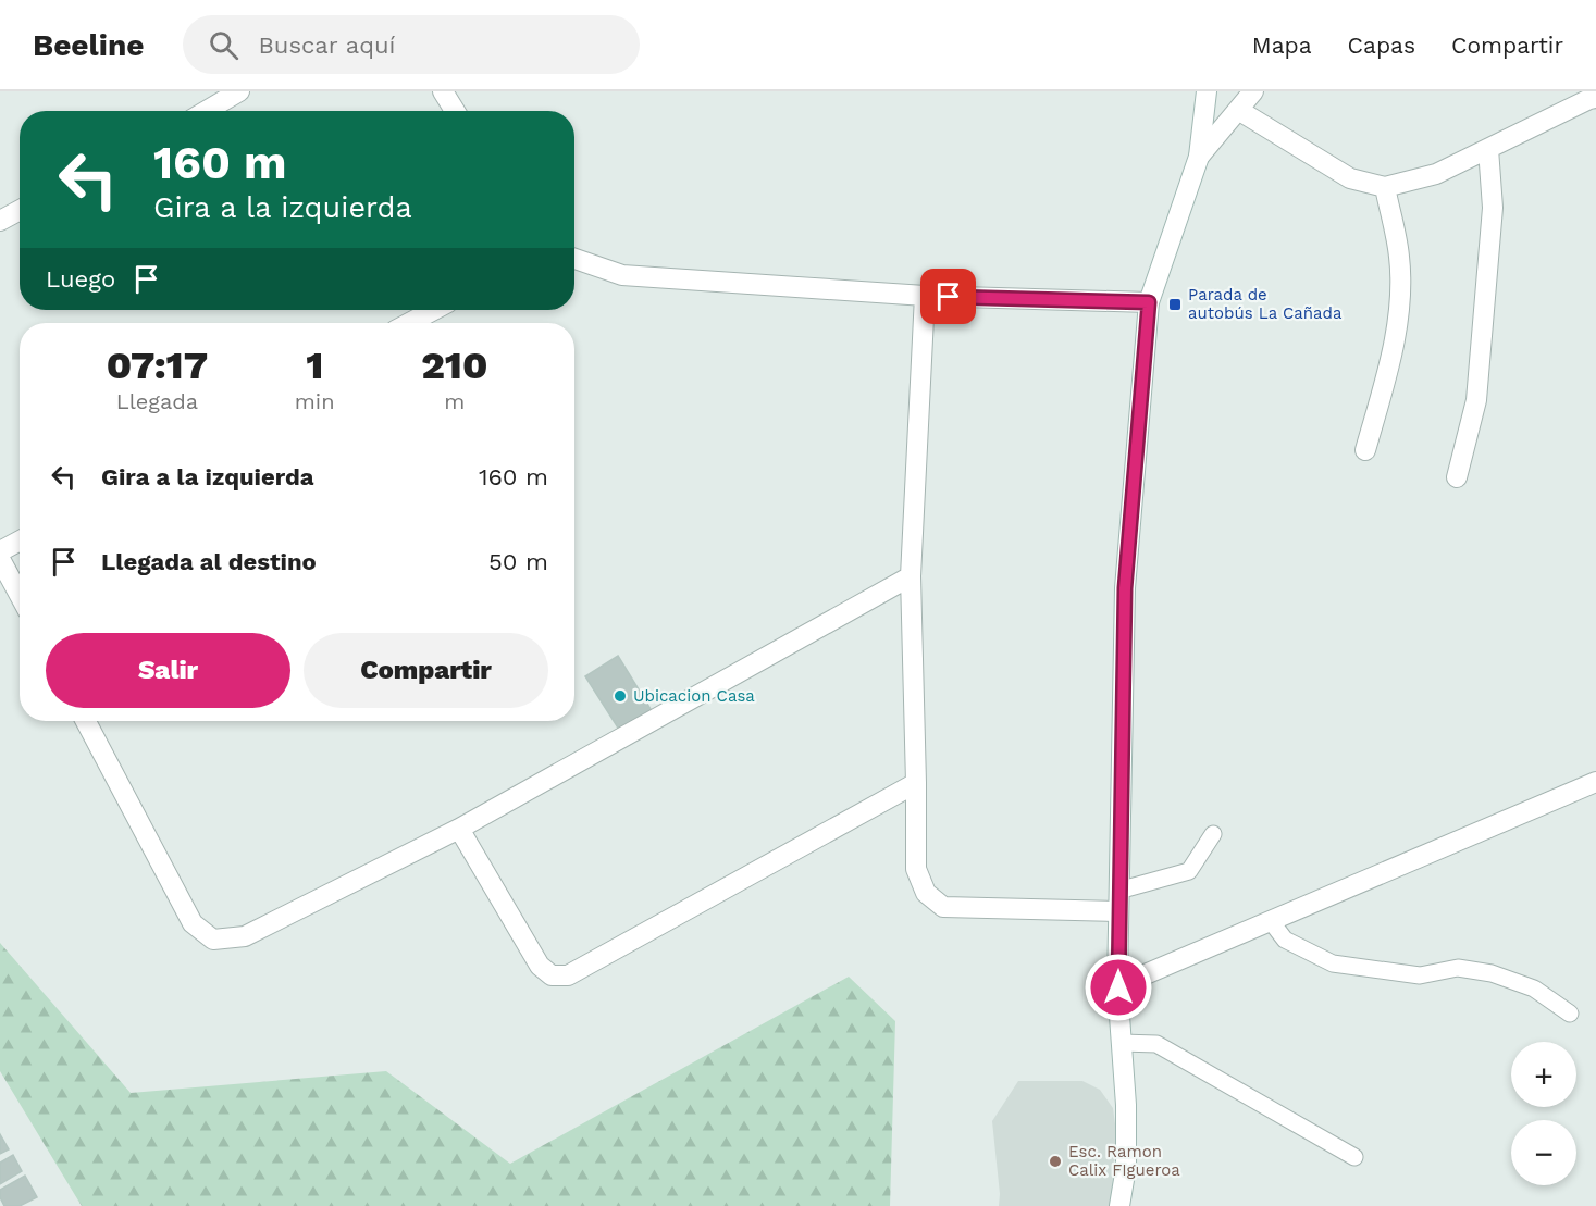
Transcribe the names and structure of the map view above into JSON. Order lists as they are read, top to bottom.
{
  "places": {
    "transit": ["Parada de autobús La Cañada"],
    "other": ["Ubicacion Casa", "Esc. Ramon Calix FIgueroa"]
  },
  "page": {
    "header": "Beeline",
    "search": "Buscar aquí",
    "nav": ["Mapa", "Capas", "Compartir"],
    "turn": ["160 m", "Gira a la izquierda"],
    "then": "Luego",
    "eta": [
      "07:17",
      "Llegada",
      "1",
      "min",
      "210",
      "m"
    ],
    "list": [
      {
        "name": "Gira a la izquierda",
        "value": "160 m"
      },
      {
        "name": "Llegada al destino",
        "value": "50 m"
      }
    ],
    "buttons": ["Salir", "Compartir"],
    "map_buttons": ["+", "−"]
  }
}
